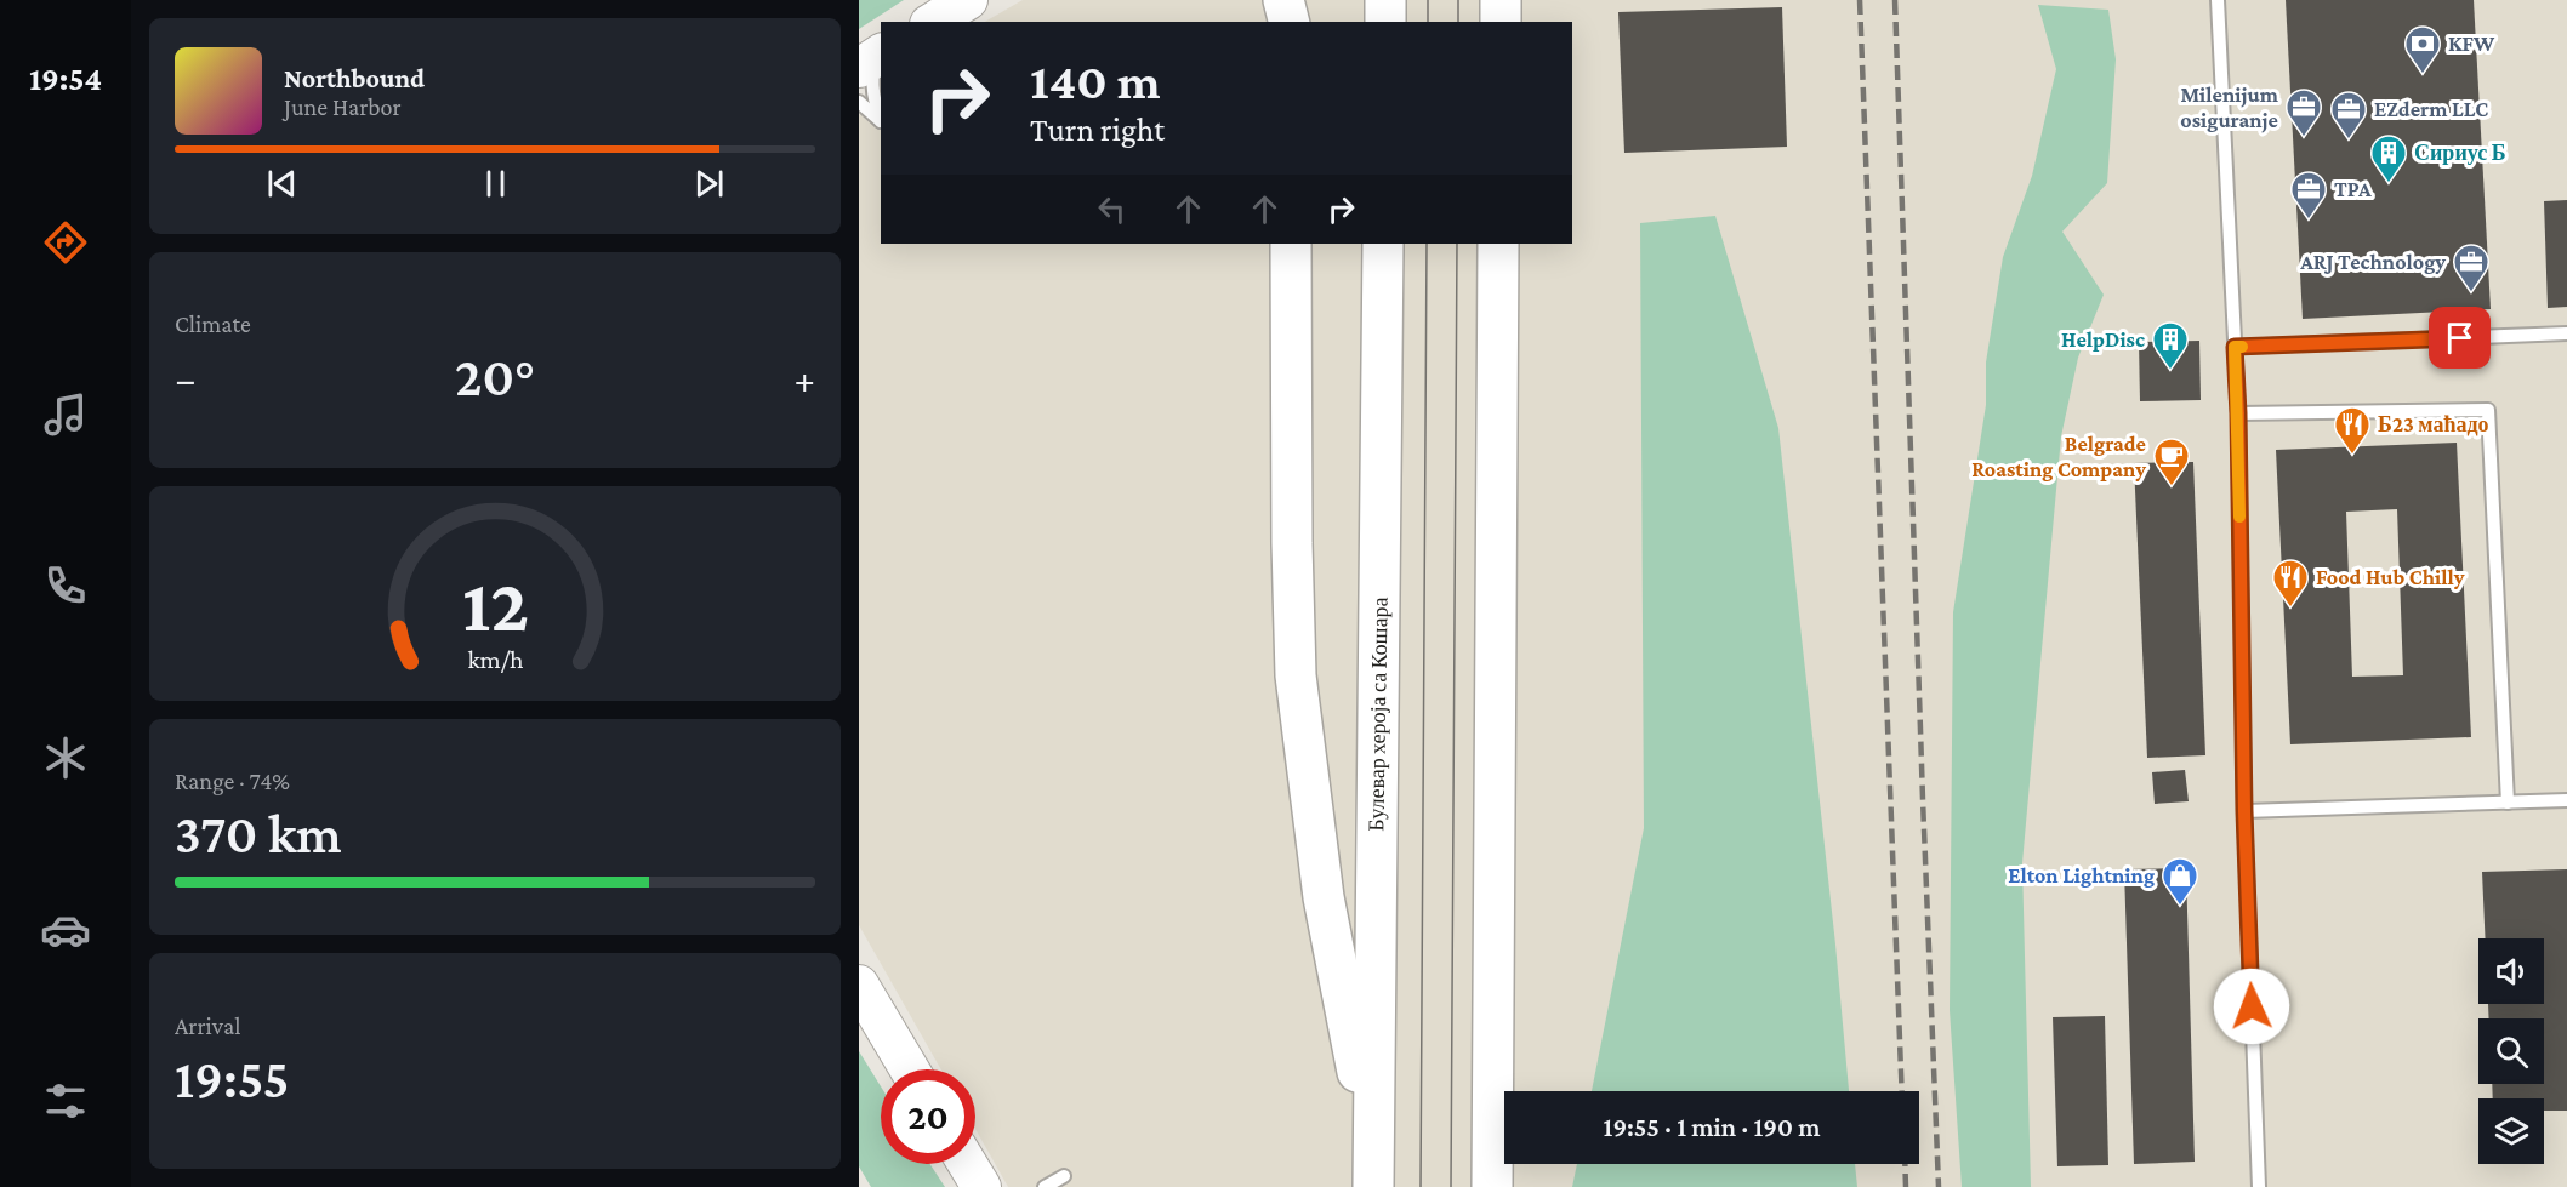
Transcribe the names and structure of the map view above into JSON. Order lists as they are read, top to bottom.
{
  "streets": {
    "main road": ["Булевар хероја са Кошара"]
  },
  "places": {
    "bank": ["KFW"],
    "office": [
      "Milenijum osiguranje",
      "EZderm LLC",
      "TPA",
      "ARJ Technology"
    ],
    "building": ["Сириус Б", "HelpDisc"],
    "restaurant": ["Б23 маћадо", "Food Hub Chilly"],
    "cafe": ["Belgrade Roasting Company"],
    "shop": ["Elton Lightning"]
  },
  "page": {
    "tabs": "19:54",
    "turn": ["140 m", "Turn right"],
    "song": ["Northbound", "June Harbor"],
    "tile": [
      "Climate",
      ["Range · 74%", "370 km"],
      ["Arrival", "19:55"]
    ],
    "heat": ["−", "20°", "+"],
    "limit": "20",
    "trip": "19:55 · 1 min · 190 m",
    "gauge": ["12", "km/h"]
  }
}
